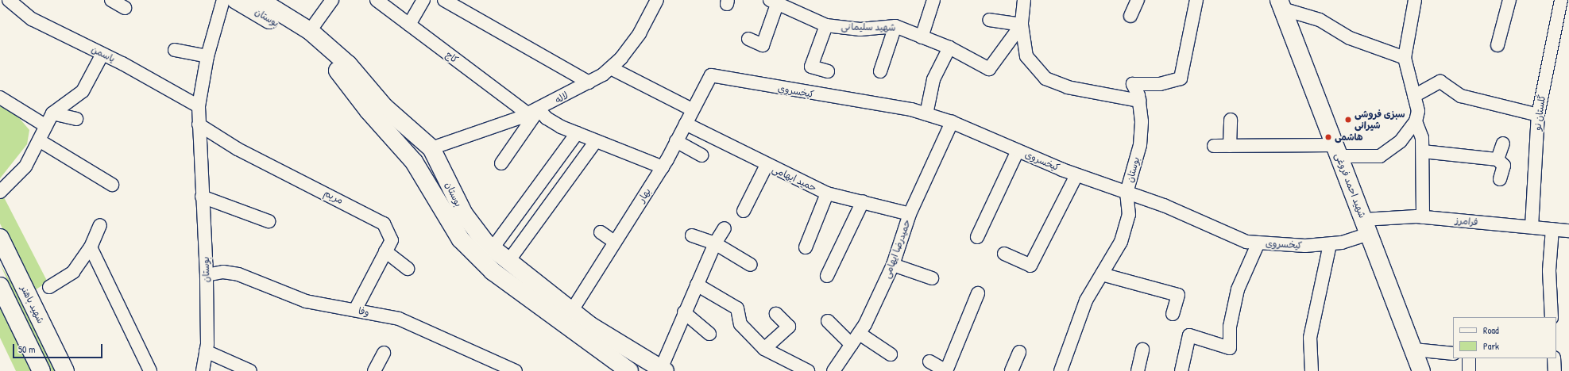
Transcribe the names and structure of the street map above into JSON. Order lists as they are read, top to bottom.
{
  "streets": {
    "street": [
      "بوستان",
      "شهید سلیمانی",
      "یاسمن",
      "کاج",
      "کیخسروی",
      "لاله",
      "گلستان نو",
      "حمید ایهامی",
      "شهید احمد فروغی",
      "بهار",
      "مریم",
      "فرامرز",
      "حمیدرضا ایهامی",
      "شهید باهنر",
      "وفا"
    ]
  },
  "crossings": [
    ["بوستان", "یاسمن"],
    ["بوستان", "کیخسروی"],
    ["بوستان", "لاله"],
    ["بوستان", "بهار"],
    ["بوستان", "مریم"],
    ["بوستان", "وفا"],
    ["کاج", "لاله"],
    ["کاج", "بهار"],
    ["کیخسروی", "شهید احمد فروغی"],
    ["کیخسروی", "بهار"],
    ["کیخسروی", "فرامرز"],
    ["کیخسروی", "حمیدرضا ایهامی"],
    ["گلستان نو", "فرامرز"],
    ["حمید ایهامی", "بهار"],
    ["حمید ایهامی", "حمیدرضا ایهامی"],
    ["شهید احمد فروغی", "فرامرز"],
    ["مریم", "وفا"]
  ],
  "places": ["سبزی فروشی شیرانی", "هاشمی"],
  "legend": ["Road", "Park"],
  "scale_bar": "50 m"
}
